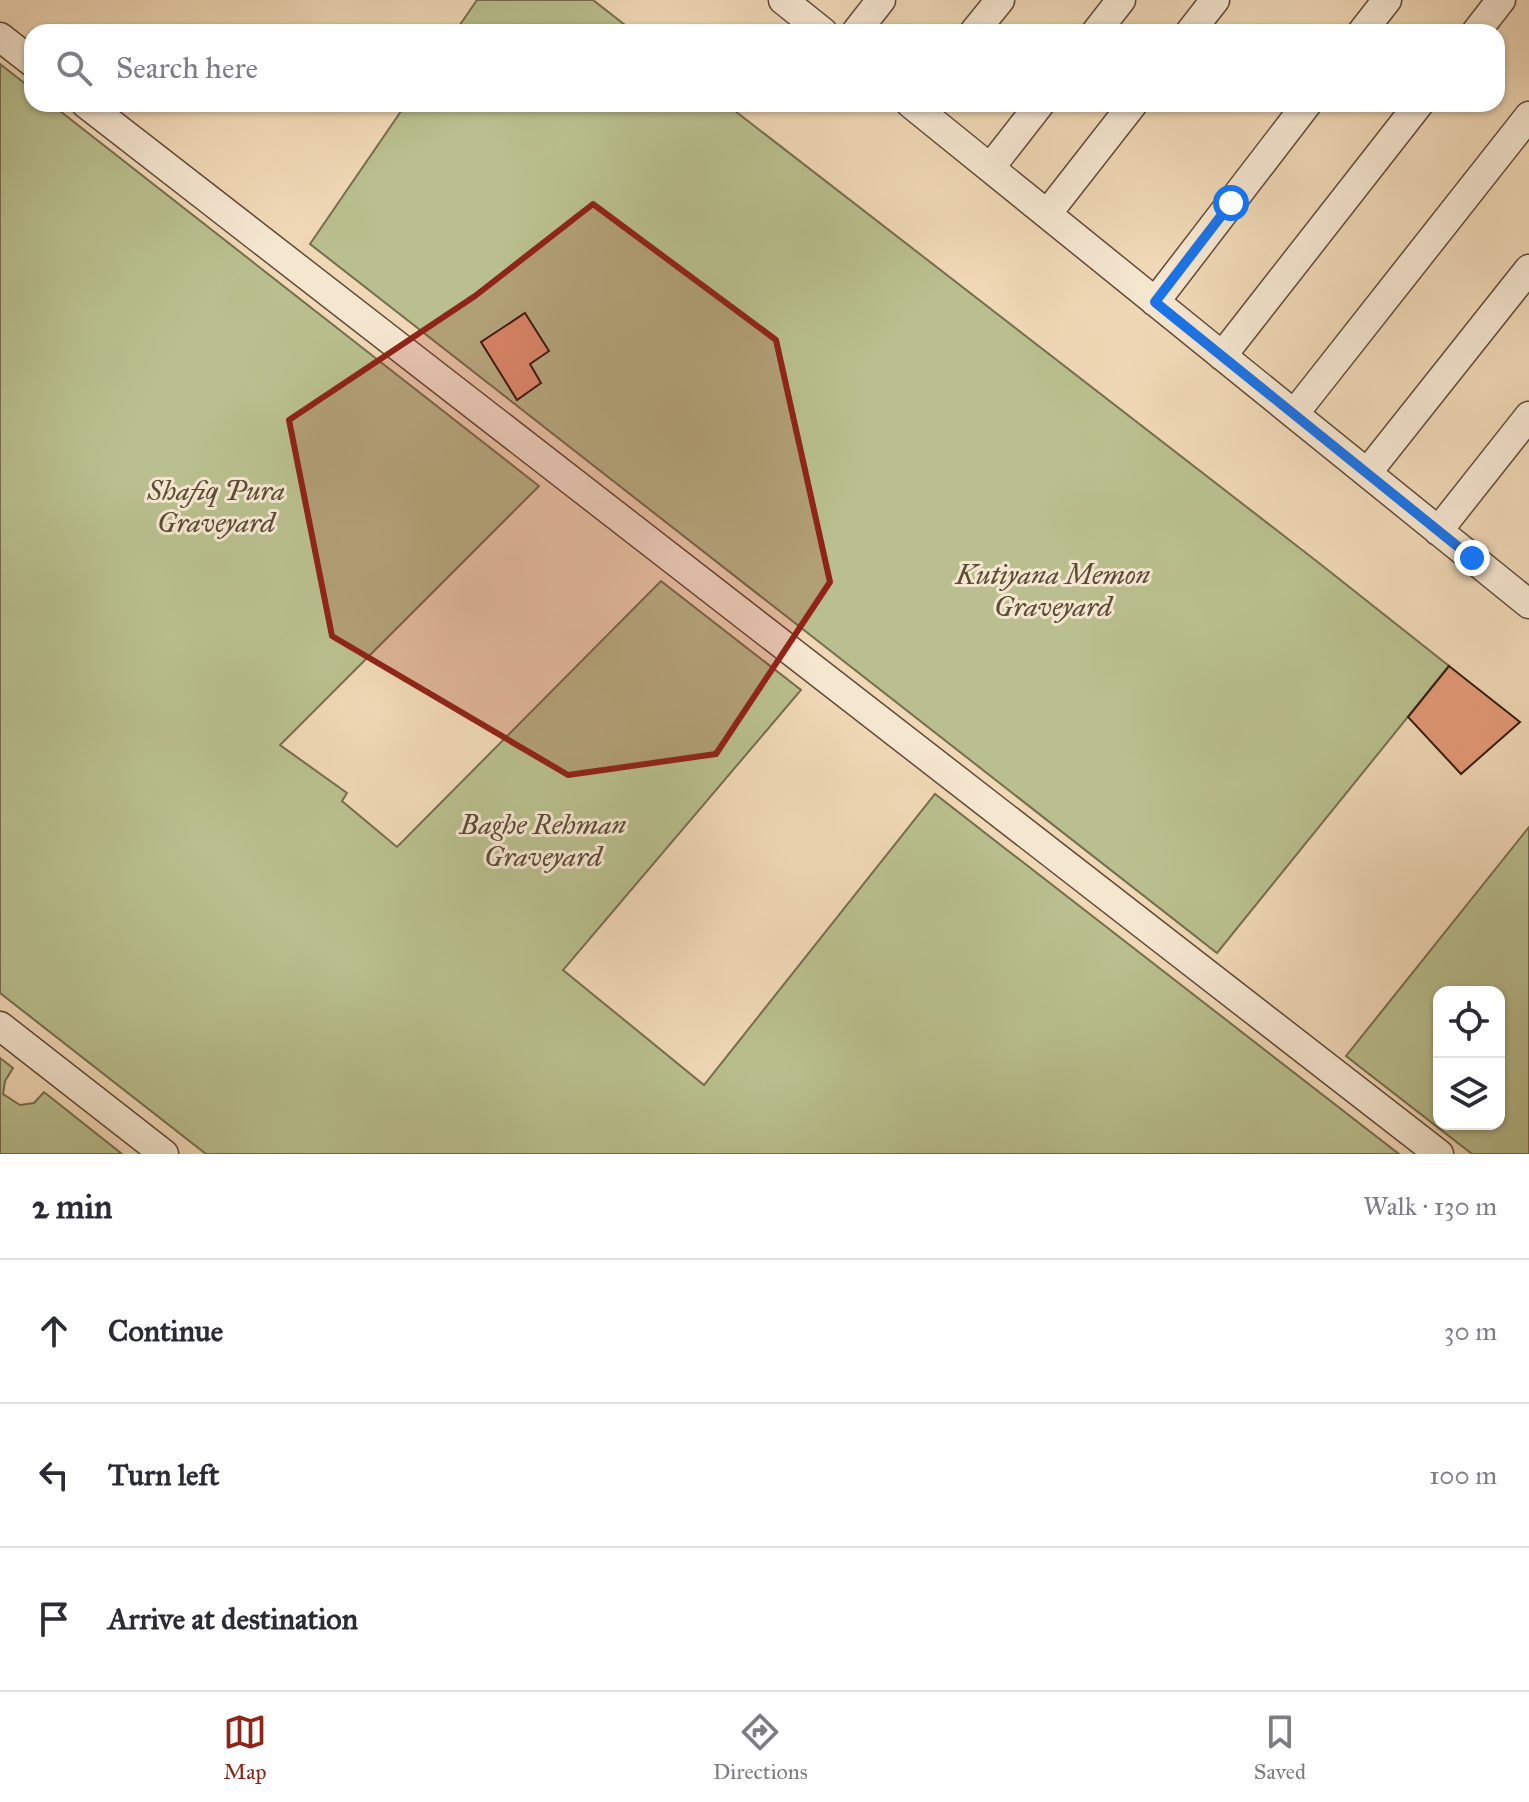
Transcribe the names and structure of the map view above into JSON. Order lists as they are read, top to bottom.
{
  "parks": ["Shafiq Pura Graveyard", "Kutiyana Memon Graveyard", "Baghe Rehman Graveyard"],
  "page": {
    "search": "Search here",
    "heading": ["2 min", "Walk · 130 m"],
    "list": [
      ["Continue", "30 m"],
      ["Turn left", "100 m"],
      "Arrive at destination"
    ],
    "nav": ["Map", "Directions", "Saved"]
  }
}
